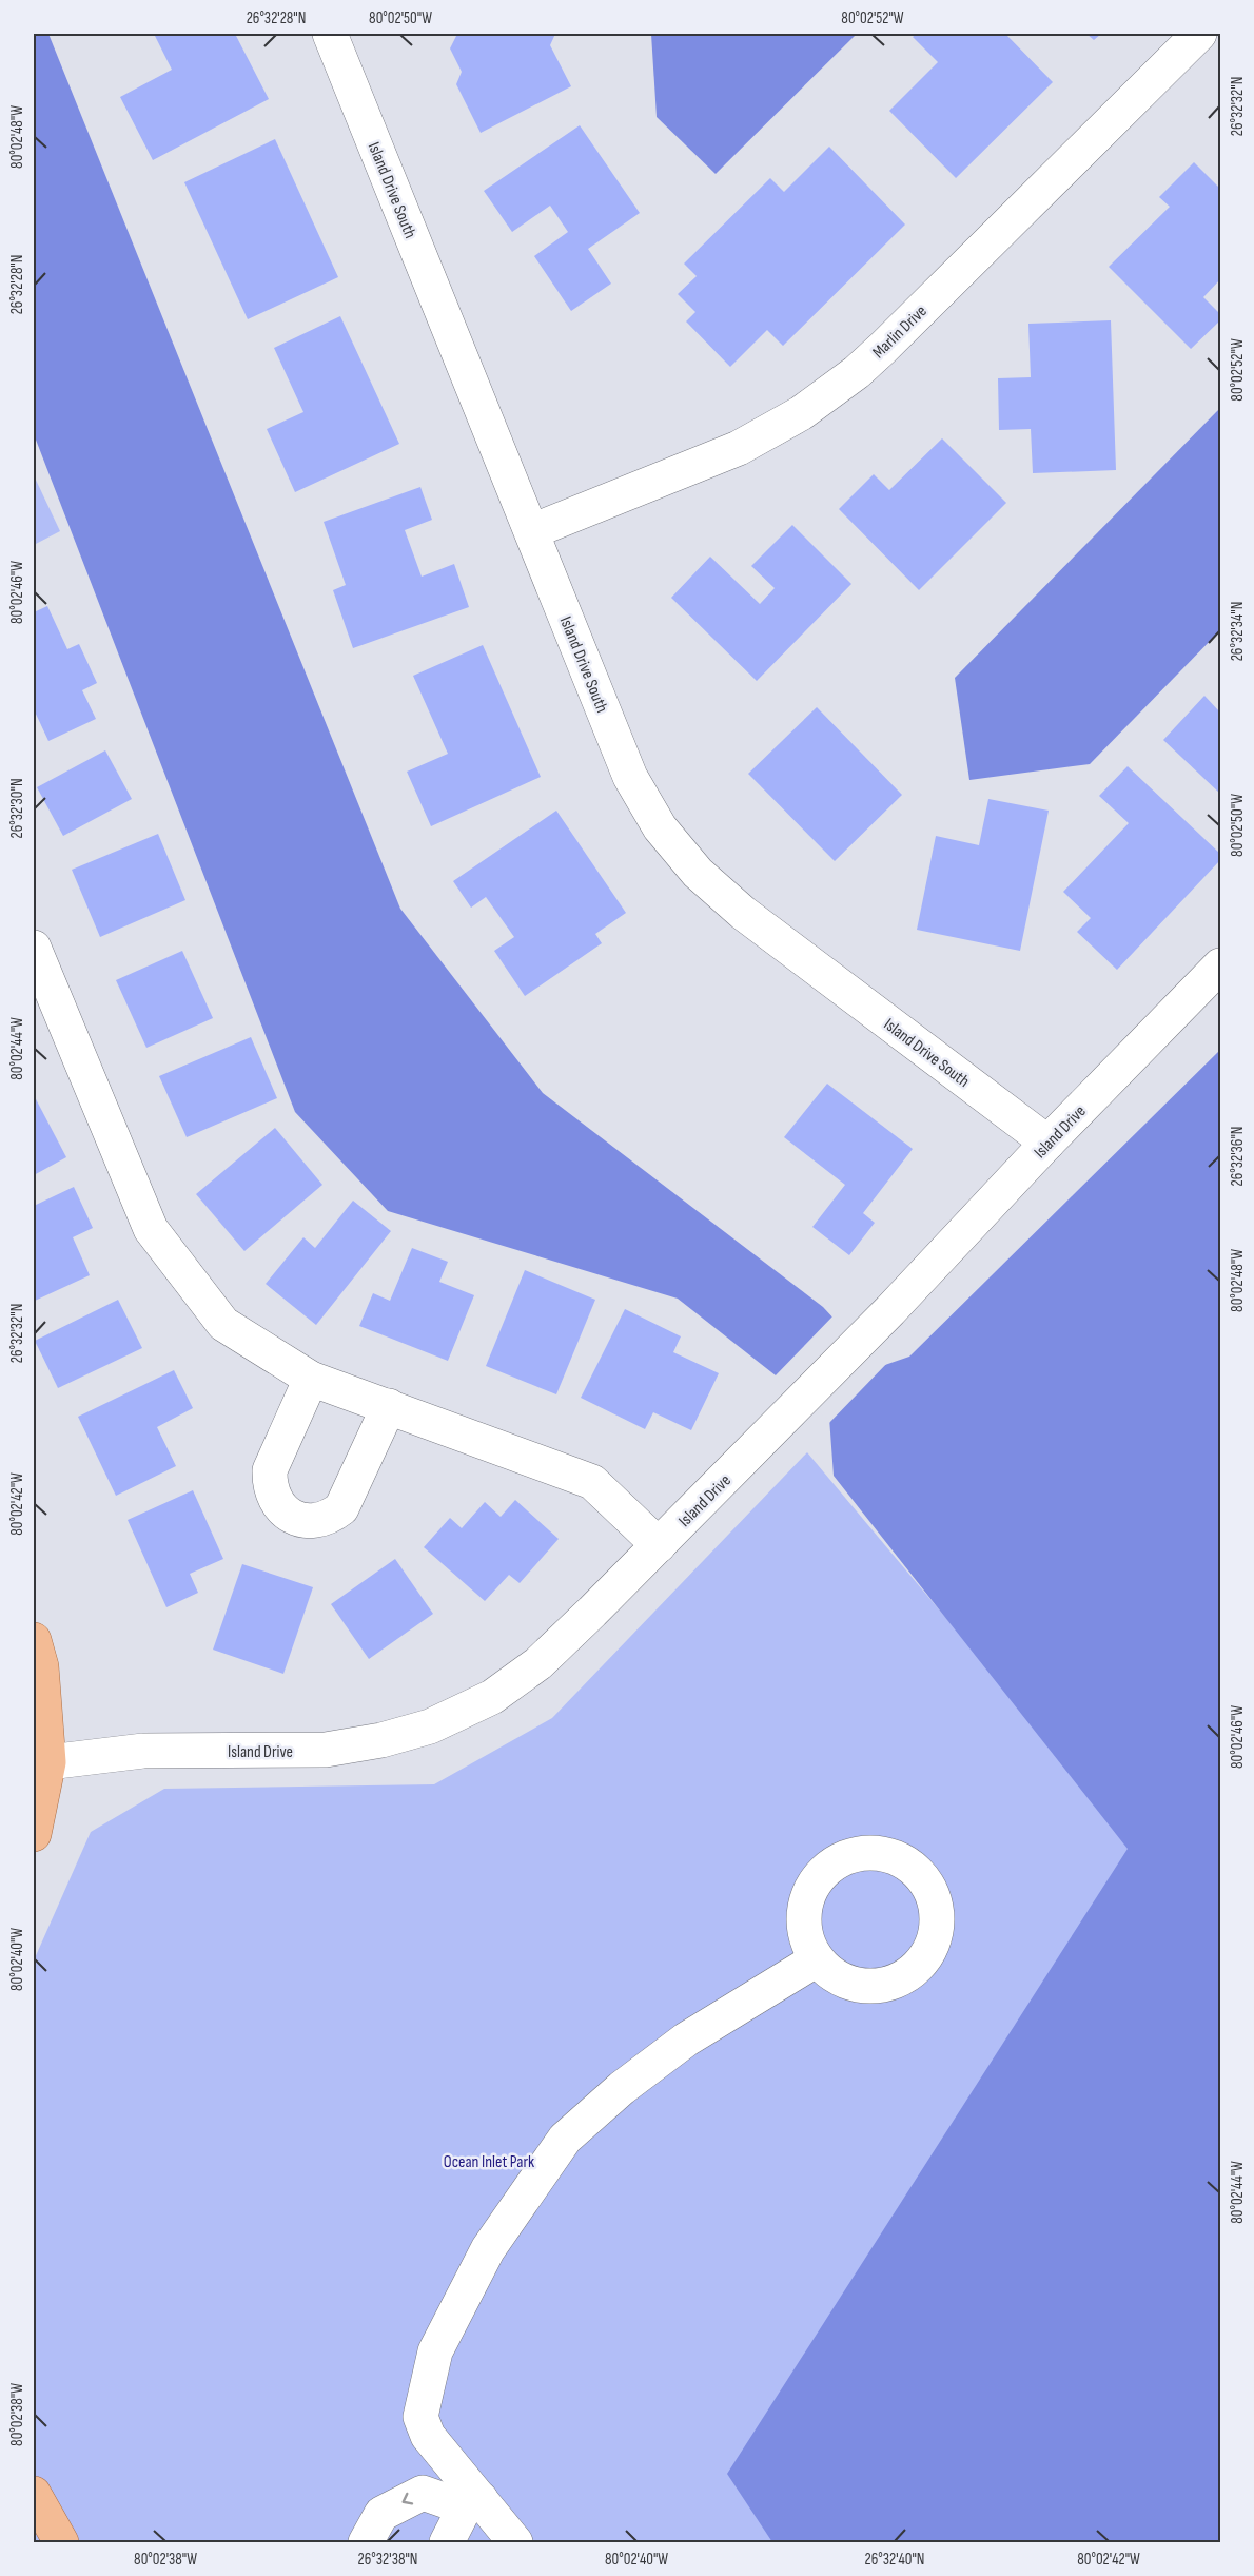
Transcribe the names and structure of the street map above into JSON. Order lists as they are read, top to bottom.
{
  "streets": {
    "street": ["Island Drive South", "Marlin Drive", "Island Drive"]
  },
  "crossings": [
    ["Island Drive South", "Marlin Drive"],
    ["Island Drive South", "Island Drive"]
  ],
  "parks": ["Ocean Inlet Park"],
  "coordinates": [
    "26°32'28\"N",
    "80°02'50\"W",
    "80°02'52\"W",
    "26°32'32\"N",
    "80°02'48\"W",
    "80°02'46\"W",
    "26°32'34\"N",
    "26°32'30\"N",
    "80°02'44\"W",
    "26°32'36\"N",
    "80°02'42\"W",
    "80°02'40\"W",
    "80°02'38\"W",
    "26°32'38\"N",
    "26°32'40\"N"
  ]
}
